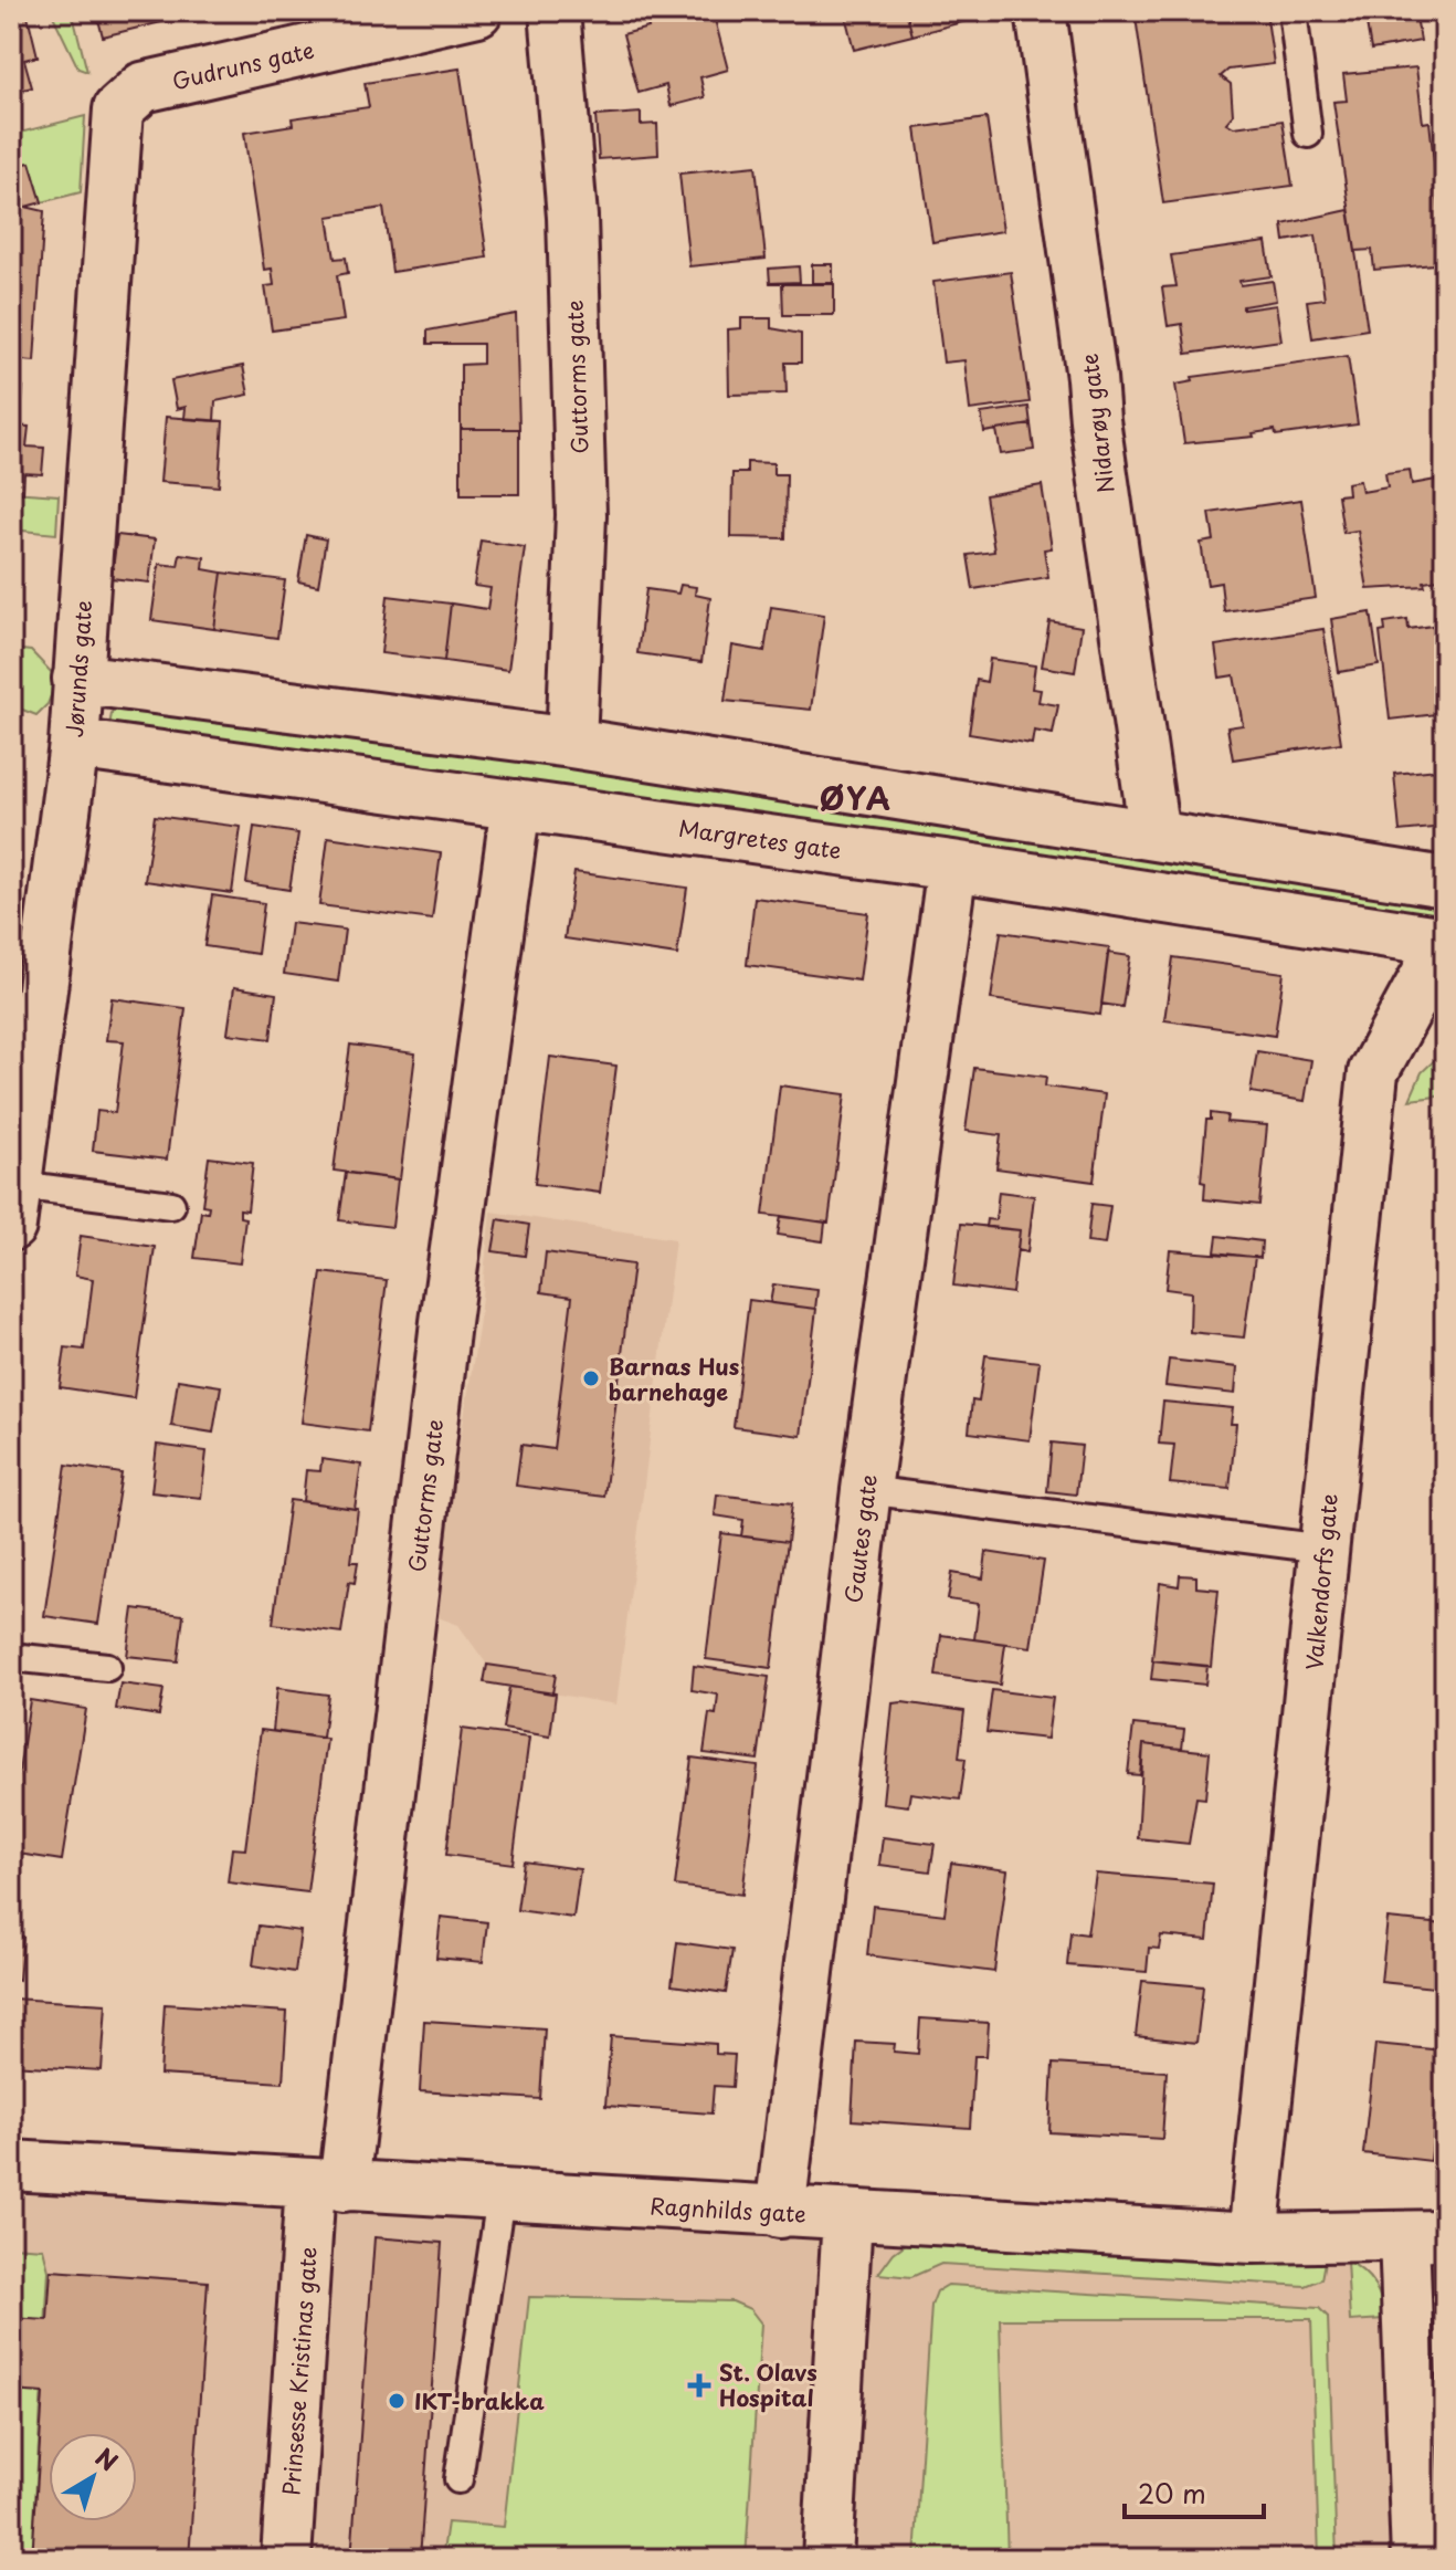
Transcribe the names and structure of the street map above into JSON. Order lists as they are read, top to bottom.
{
  "streets": {
    "street": [
      "Gudruns gate",
      "Guttorms gate",
      "Nidarøy gate",
      "Jørunds gate",
      "Margretes gate",
      "Gautes gate",
      "Valkendorfs gate",
      "Ragnhilds gate",
      "Prinsesse Kristinas gate"
    ]
  },
  "crossings": [
    ["Gudruns gate", "Jørunds gate"],
    ["Guttorms gate", "Margretes gate"],
    ["Guttorms gate", "Ragnhilds gate"],
    ["Guttorms gate", "Prinsesse Kristinas gate"],
    ["Jørunds gate", "Margretes gate"],
    ["Margretes gate", "Gautes gate"],
    ["Margretes gate", "Valkendorfs gate"],
    ["Gautes gate", "Ragnhilds gate"],
    ["Valkendorfs gate", "Ragnhilds gate"],
    ["Ragnhilds gate", "Prinsesse Kristinas gate"]
  ],
  "districts": ["ØYA"],
  "places": {
    "other": ["Barnas Hus barnehage", "IKT-brakka"],
    "health": ["St. Olavs Hospital"]
  },
  "scale_bar": "20 m",
  "north": "top right"
}
